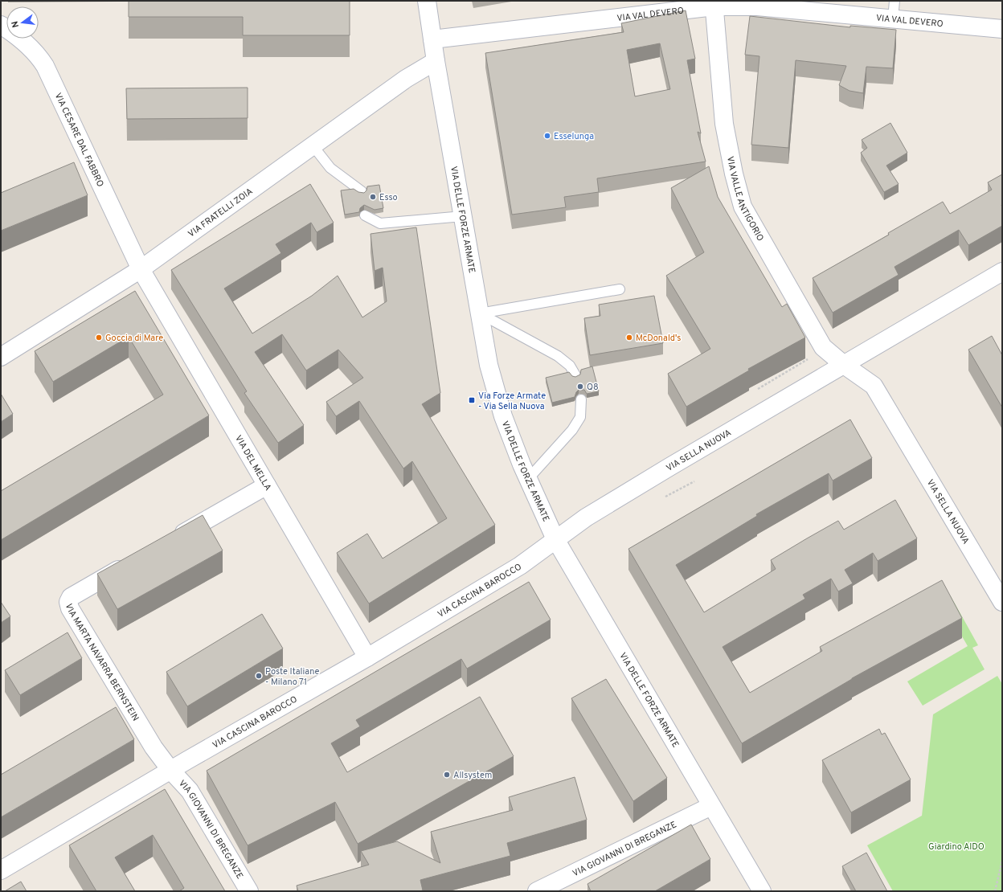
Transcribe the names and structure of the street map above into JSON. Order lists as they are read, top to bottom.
{
  "streets": {
    "street": [
      "VIA VAL DEVERO",
      "VIA CESARE DAL FABBRO",
      "VIA VALLE ANTIGORIO",
      "VIA FRATELLI ZOIA",
      "VIA DELLE FORZE ARMATE",
      "VIA SELLA NUOVA",
      "VIA DEL MELLA",
      "VIA CASCINA BAROCCO",
      "VIA MARTA NAVARRA BERNSTEIN",
      "VIA GIOVANNI DI BREGANZE"
    ]
  },
  "crossings": [
    ["VIA VAL DEVERO", "VIA VALLE ANTIGORIO"],
    ["VIA VAL DEVERO", "VIA DELLE FORZE ARMATE"],
    ["VIA CESARE DAL FABBRO", "VIA FRATELLI ZOIA"],
    ["VIA CESARE DAL FABBRO", "VIA DEL MELLA"],
    ["VIA VALLE ANTIGORIO", "VIA SELLA NUOVA"],
    ["VIA FRATELLI ZOIA", "VIA DELLE FORZE ARMATE"],
    ["VIA FRATELLI ZOIA", "VIA DEL MELLA"],
    ["VIA DELLE FORZE ARMATE", "VIA SELLA NUOVA"],
    ["VIA DELLE FORZE ARMATE", "VIA CASCINA BAROCCO"],
    ["VIA DELLE FORZE ARMATE", "VIA GIOVANNI DI BREGANZE"],
    ["VIA SELLA NUOVA", "VIA CASCINA BAROCCO"],
    ["VIA DEL MELLA", "VIA CASCINA BAROCCO"],
    ["VIA CASCINA BAROCCO", "VIA MARTA NAVARRA BERNSTEIN"],
    ["VIA CASCINA BAROCCO", "VIA GIOVANNI DI BREGANZE"],
    ["VIA MARTA NAVARRA BERNSTEIN", "VIA GIOVANNI DI BREGANZE"]
  ],
  "parks": ["Giardino AIDO"],
  "places": {
    "other": [
      "Esselunga",
      "Esso",
      "Goccia di Mare",
      "McDonald's",
      "Q8",
      "Poste Italiane - Milano 71",
      "Allsystem"
    ],
    "transit": ["Via Forze Armate - Via Sella Nuova"]
  },
  "north": "left"
}
